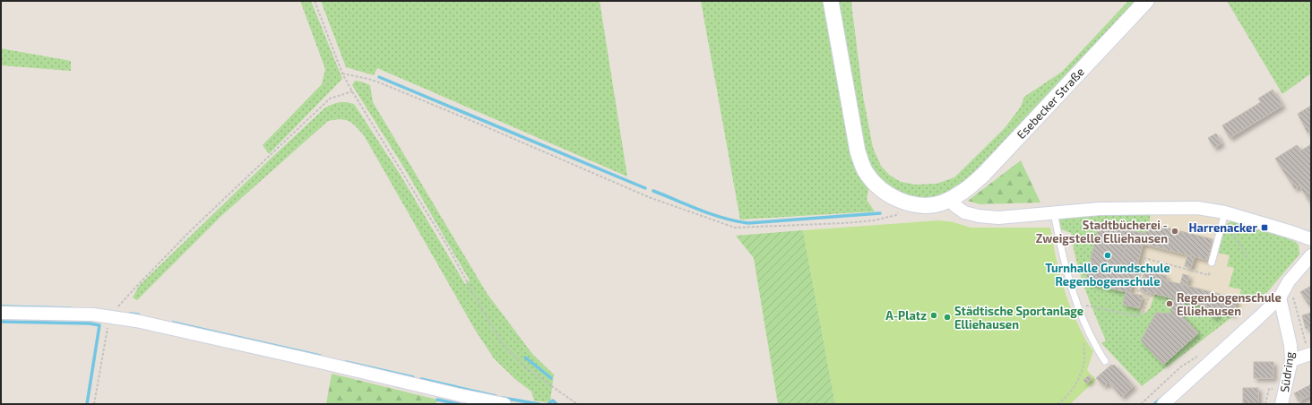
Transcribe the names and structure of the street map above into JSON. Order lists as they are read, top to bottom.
{
  "streets": {
    "street": ["Esebecker Straße", "Südring"]
  },
  "places": {
    "transit": ["Harrenacker"],
    "other": [
      "Stadtbücherei - Zweigstelle Elliehausen",
      "Turnhalle Grundschule Regenbogenschule",
      "Regenbogenschule Elliehausen",
      "A-Platz",
      "Städtische Sportanlage Elliehausen"
    ]
  }
}
